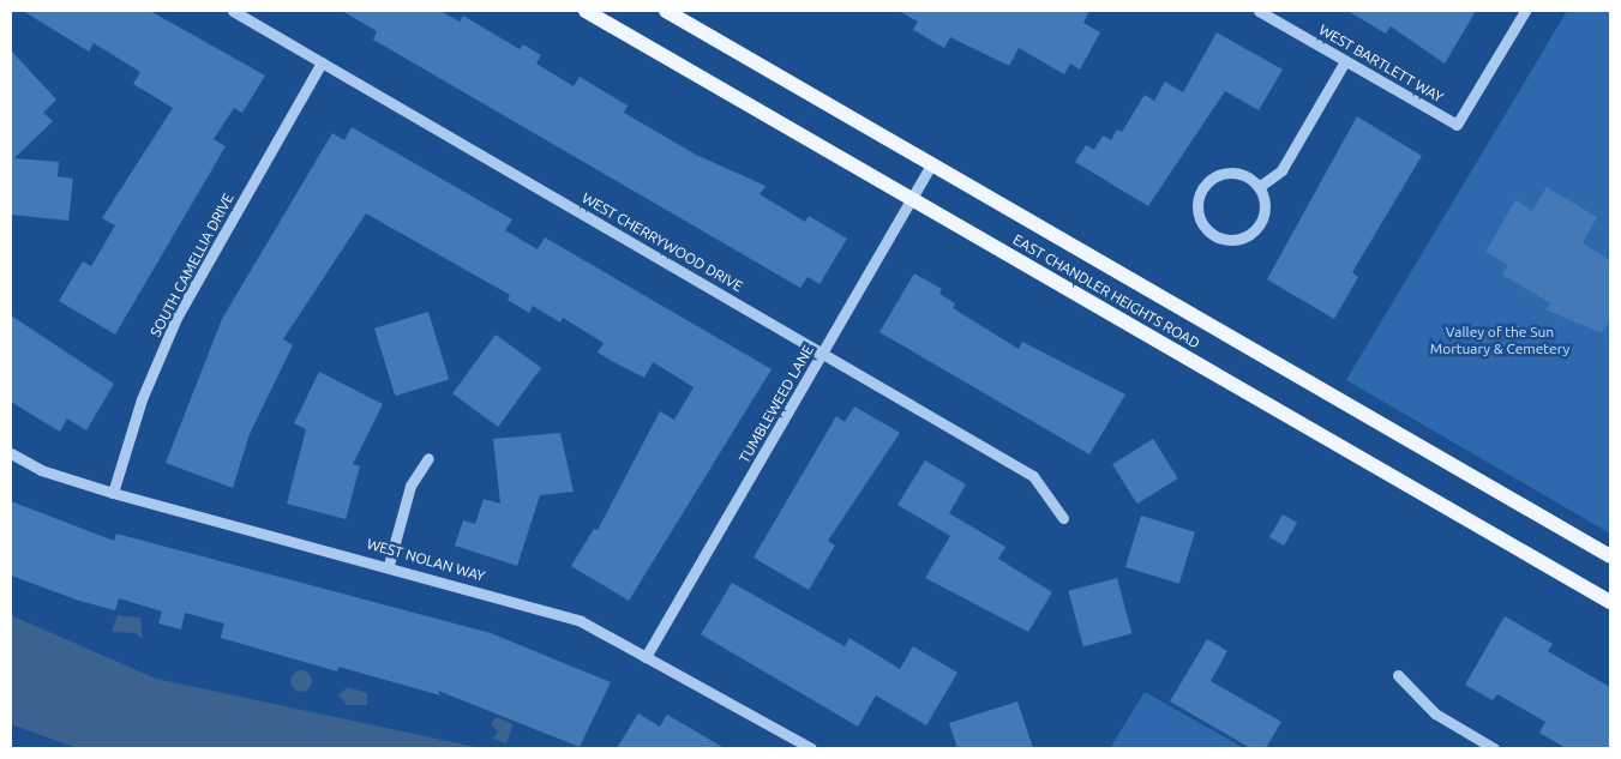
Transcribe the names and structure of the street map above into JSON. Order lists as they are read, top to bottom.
{
  "streets": {
    "main road": ["EAST CHANDLER HEIGHTS ROAD"],
    "street": [
      "WEST BARTLETT WAY",
      "WEST CHERRYWOOD DRIVE",
      "SOUTH CAMELLIA DRIVE",
      "TUMBLEWEED LANE",
      "WEST NOLAN WAY"
    ]
  },
  "crossings": [
    ["WEST CHERRYWOOD DRIVE", "SOUTH CAMELLIA DRIVE"],
    ["WEST CHERRYWOOD DRIVE", "TUMBLEWEED LANE"],
    ["SOUTH CAMELLIA DRIVE", "WEST NOLAN WAY"],
    ["EAST CHANDLER HEIGHTS ROAD", "TUMBLEWEED LANE"],
    ["TUMBLEWEED LANE", "WEST NOLAN WAY"]
  ],
  "parks": ["Valley of the Sun Mortuary & Cemetery"]
}
